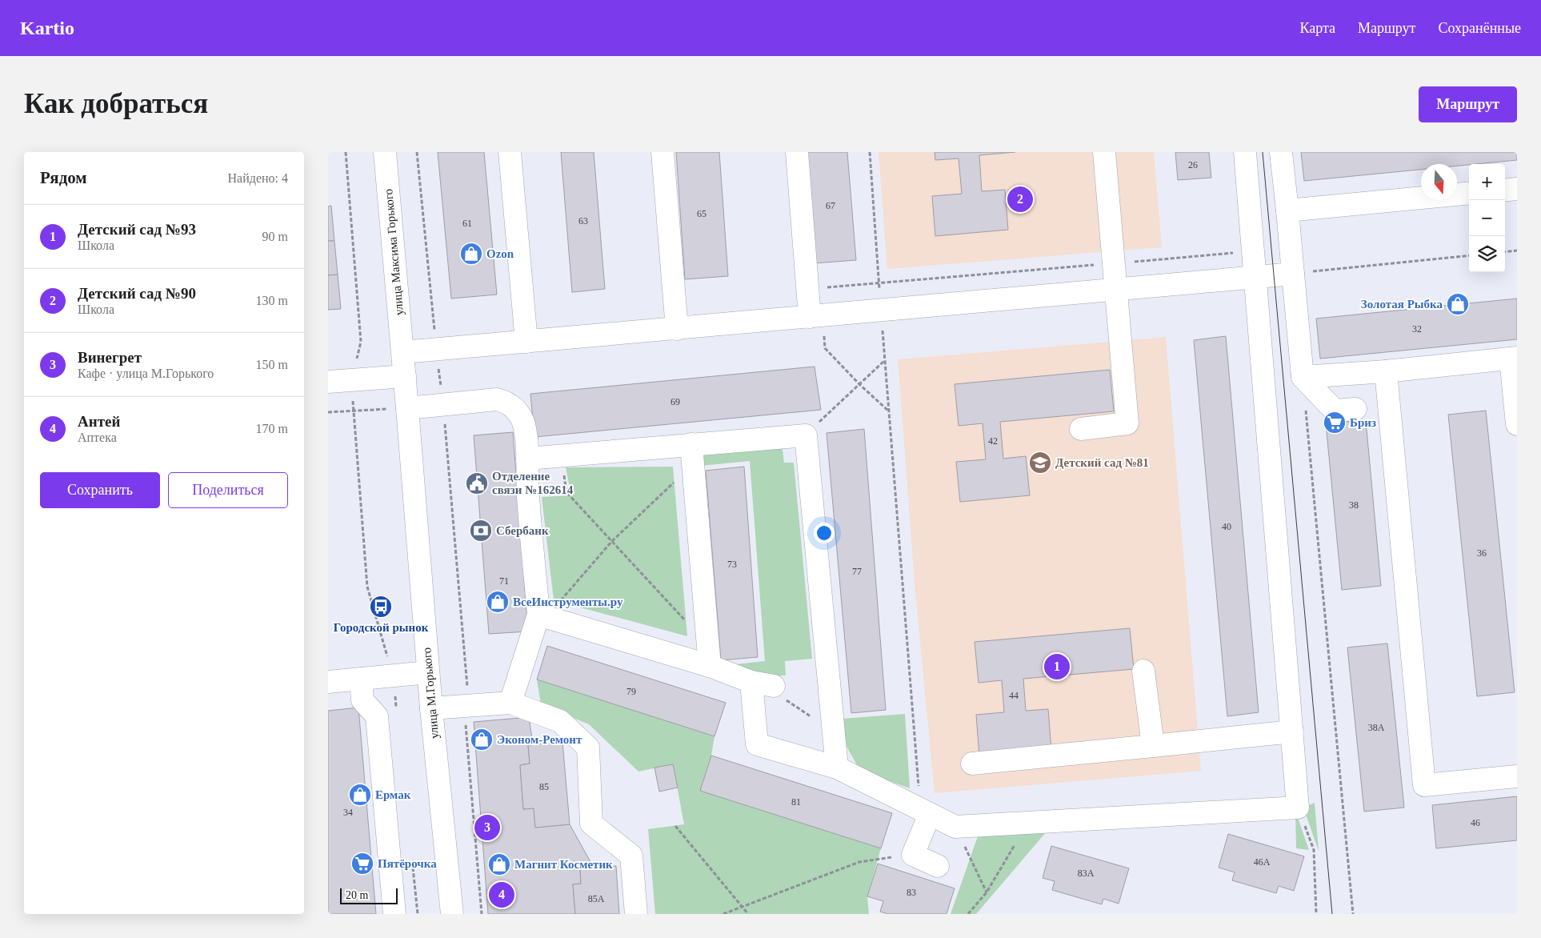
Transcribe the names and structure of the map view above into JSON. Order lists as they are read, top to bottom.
{
  "streets": {
    "street": ["улица Максима Горького", "улица М.Горького"]
  },
  "crossings": [
    ["улица Максима Горького", "улица М.Горького"]
  ],
  "places": {
    "shop": [
      "Ozon",
      "Золотая Рыбка",
      "ВсеИнструменты.ру",
      "Эконом-Ремонт",
      "Ермак",
      "Магнит Косметик"
    ],
    "supermarket": ["Бриз", "Пятёрочка"],
    "school or university": ["Детский сад №81"],
    "public building": ["Отделение связи №162614"],
    "bank": ["Сбербанк"],
    "bus stop": ["Городской рынок"]
  },
  "house_numbers": [
    "26",
    "67",
    "65",
    "63",
    "61",
    "32",
    "69",
    "42",
    "38",
    "40",
    "36",
    "73",
    "77",
    "71",
    "79",
    "44",
    "38А",
    "85",
    "81",
    "34",
    "46",
    "46А",
    "83А",
    "83",
    "85А"
  ],
  "scale_bar": "20 m",
  "north": "bottom",
  "page": {
    "header": "Kartio",
    "nav": ["Карта", "Маршрут", "Сохранённые"],
    "buttons": [
      "Маршрут",
      ["Сохранить", "Поделиться"]
    ],
    "title": "Как добраться",
    "heading": ["Рядом", "Найдено: 4"],
    "map_buttons": ["+", "−"],
    "pins": [
      "2",
      "1",
      "3",
      "4"
    ],
    "list": [
      {
        "mark": "1",
        "name": "Детский сад №93",
        "note": "Школа",
        "value": "90 m"
      },
      {
        "mark": "2",
        "name": "Детский сад №90",
        "note": "Школа",
        "value": "130 m"
      },
      {
        "mark": "3",
        "name": "Винегрет",
        "note": "Кафе · улица М.Горького",
        "value": "150 m"
      },
      {
        "mark": "4",
        "name": "Антей",
        "note": "Аптека",
        "value": "170 m"
      }
    ],
    "scale": "20 m"
  }
}
